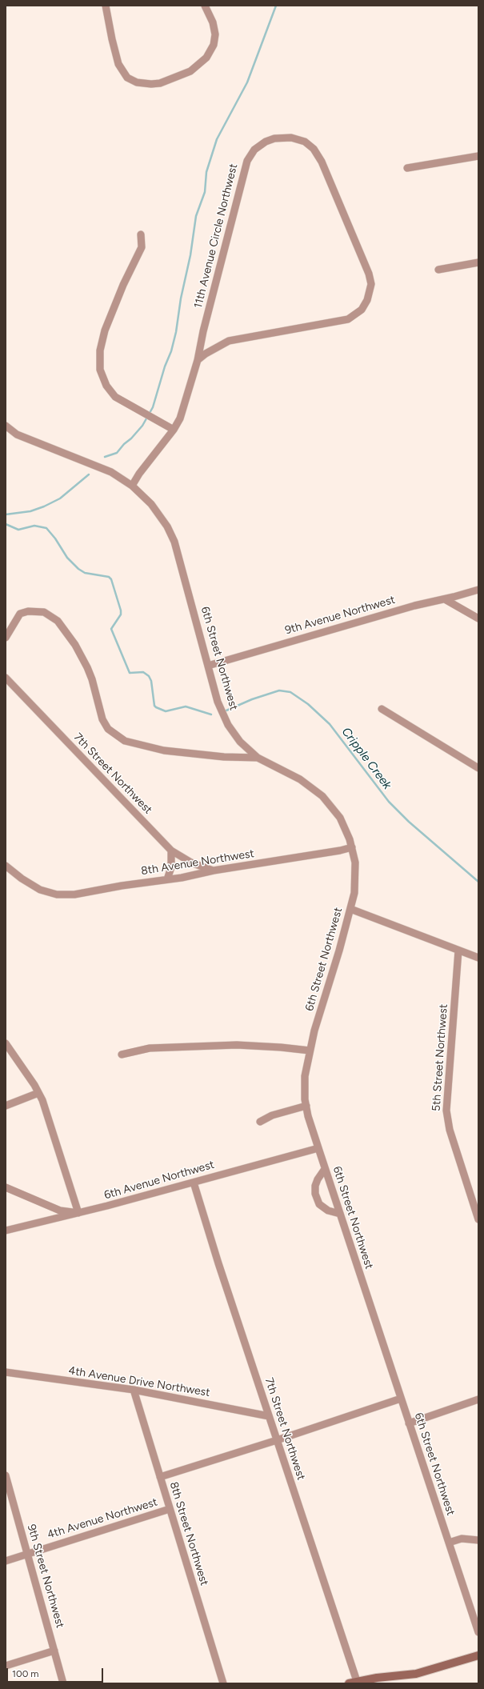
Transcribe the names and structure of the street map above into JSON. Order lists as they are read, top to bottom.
{
  "streets": {
    "street": [
      "11th Avenue Circle Northwest",
      "9th Avenue Northwest",
      "6th Street Northwest",
      "7th Street Northwest",
      "8th Avenue Northwest",
      "5th Street Northwest",
      "6th Avenue Northwest",
      "4th Avenue Drive Northwest",
      "4th Avenue Northwest",
      "8th Street Northwest",
      "9th Street Northwest"
    ]
  },
  "crossings": [
    ["11th Avenue Circle Northwest", "6th Street Northwest"],
    ["9th Avenue Northwest", "6th Street Northwest"],
    ["6th Street Northwest", "8th Avenue Northwest"],
    ["6th Street Northwest", "6th Avenue Northwest"],
    ["7th Street Northwest", "8th Avenue Northwest"],
    ["7th Street Northwest", "6th Avenue Northwest"],
    ["7th Street Northwest", "4th Avenue Drive Northwest"],
    ["4th Avenue Drive Northwest", "8th Street Northwest"],
    ["4th Avenue Northwest", "8th Street Northwest"],
    ["4th Avenue Northwest", "9th Street Northwest"]
  ],
  "water": ["Cripple Creek"],
  "scale_bar": "100 m"
}
